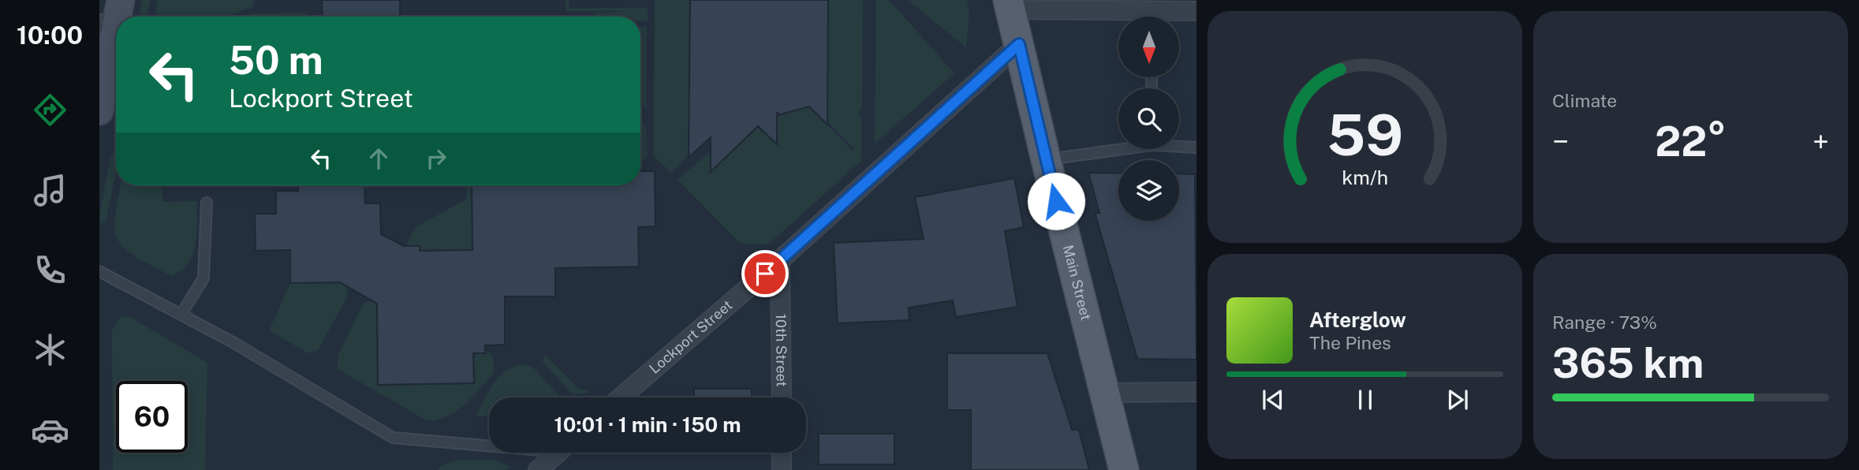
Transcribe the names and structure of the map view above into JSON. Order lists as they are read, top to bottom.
{
  "streets": {
    "main road": ["Main Street"],
    "street": ["Lockport Street", "10th Street"]
  },
  "crossings": [
    ["Main Street", "Lockport Street"],
    ["Lockport Street", "10th Street"]
  ],
  "north": "bottom",
  "page": {
    "tabs": "10:00",
    "tile": [
      "Climate",
      ["Range · 73%", "365 km"]
    ],
    "turn": ["50 m", "Lockport Street"],
    "heat": ["−", "22°", "+"],
    "song": ["Afterglow", "The Pines"],
    "limit": "60",
    "trip": "10:01 · 1 min · 150 m",
    "gauge": ["59", "km/h"]
  }
}
